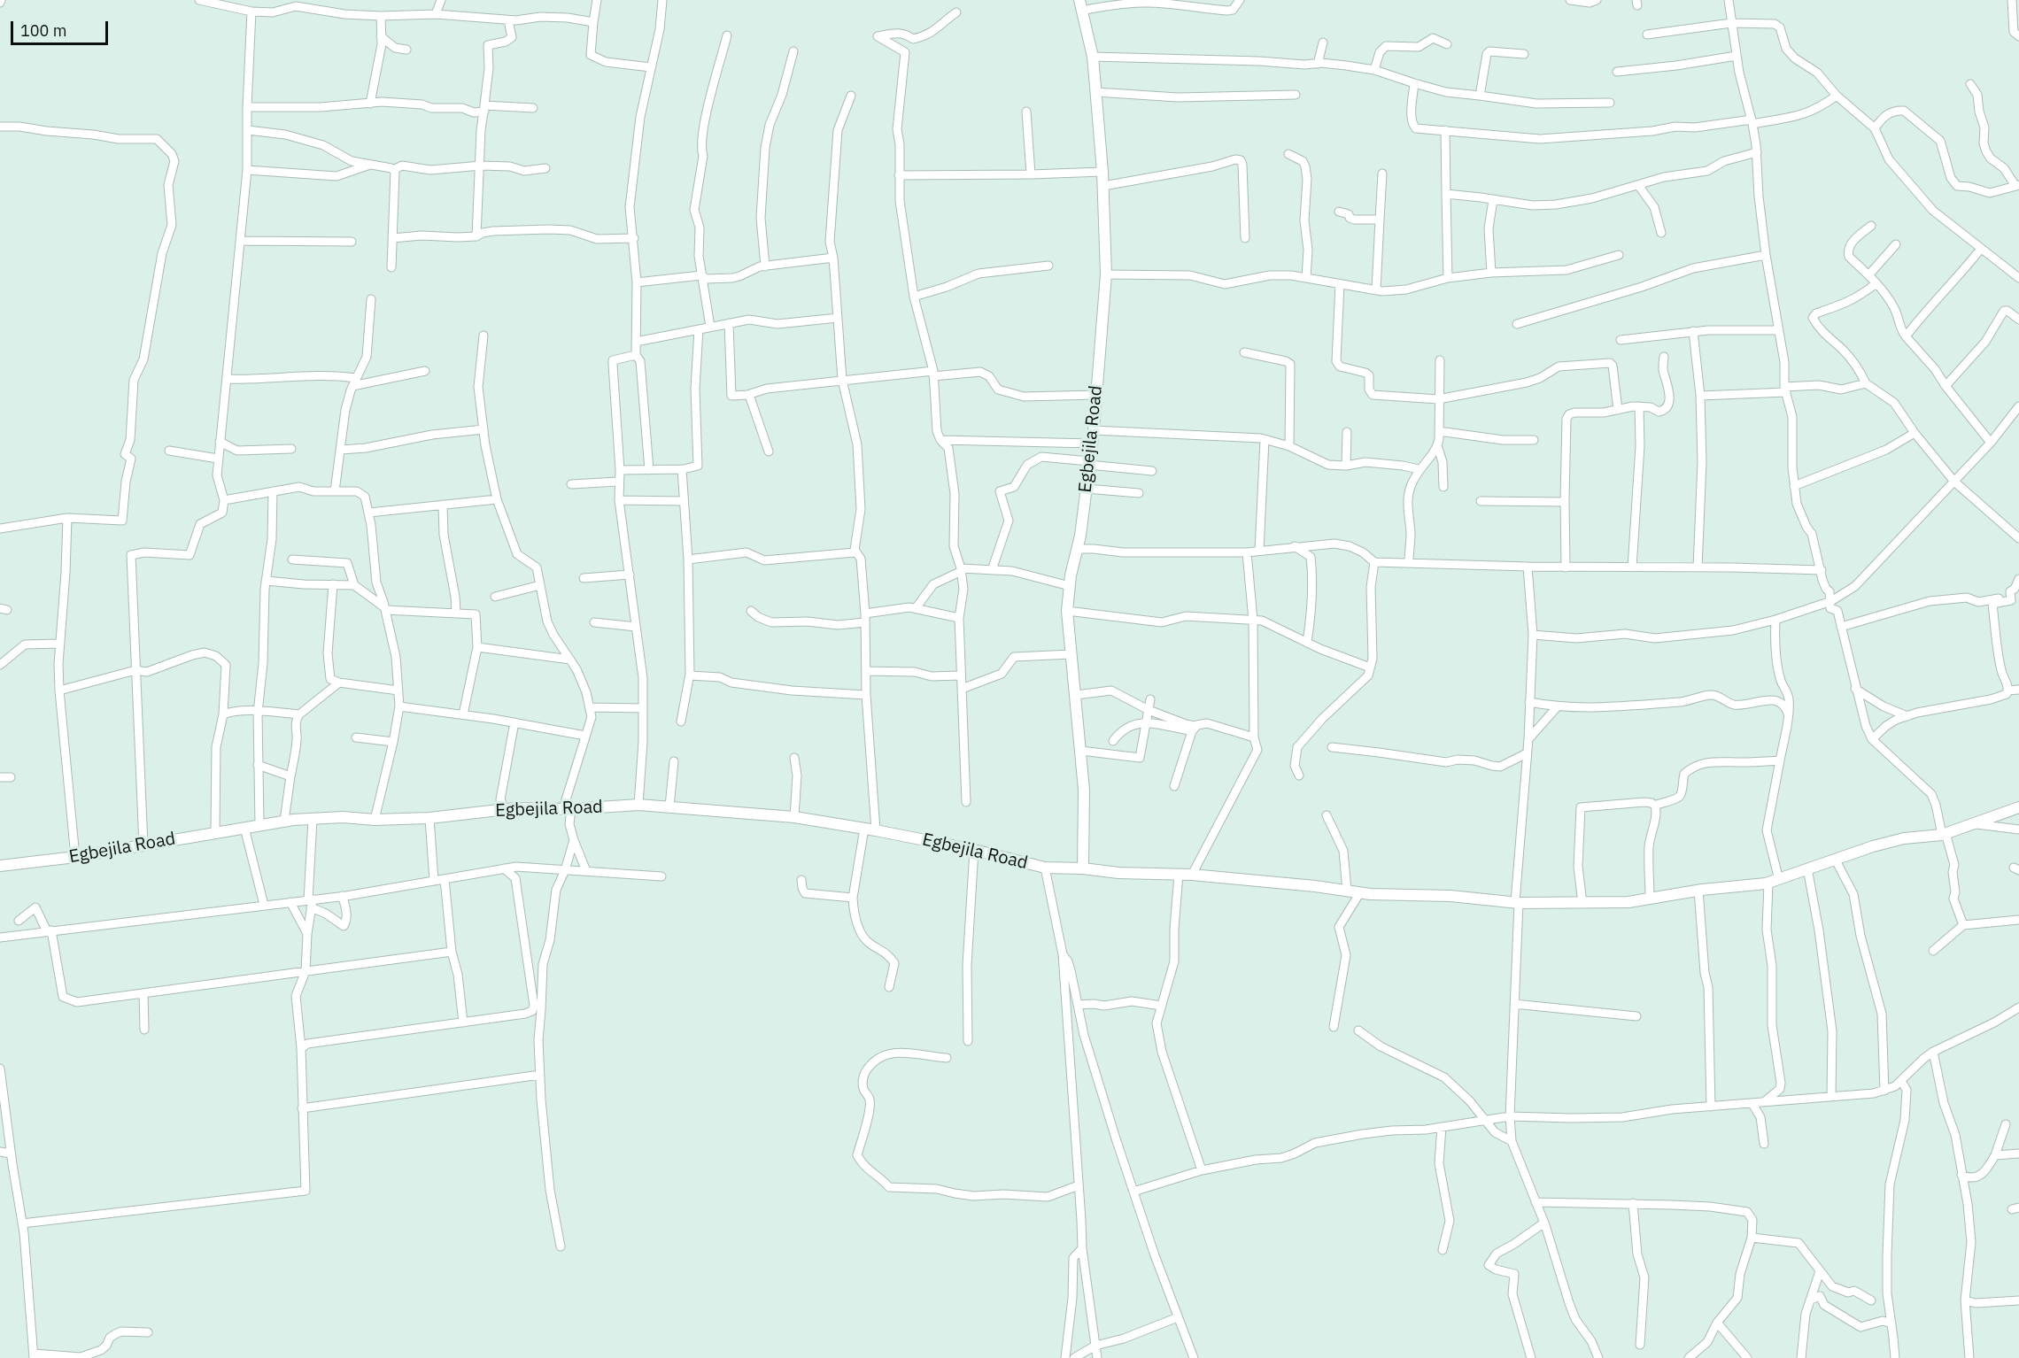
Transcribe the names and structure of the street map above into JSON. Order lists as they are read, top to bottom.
{
  "streets": {
    "street": ["Egbejila Road"]
  },
  "scale_bar": "100 m"
}
